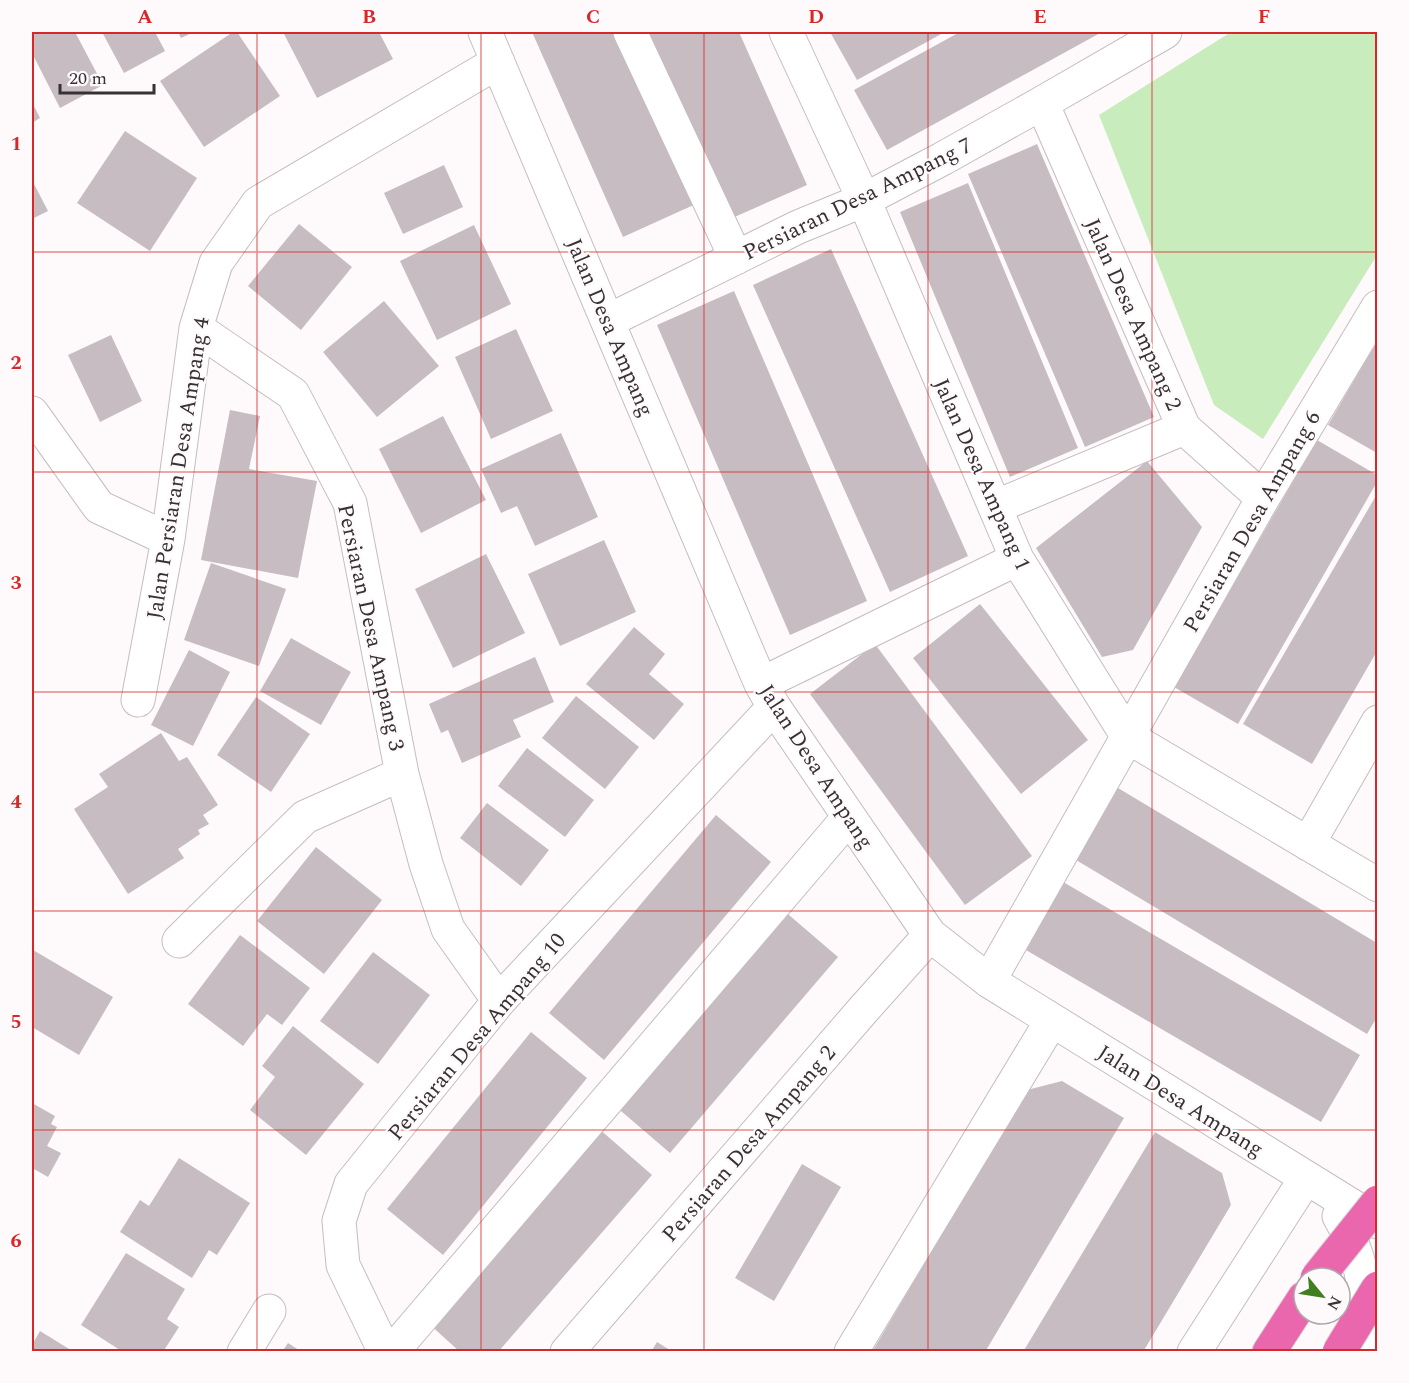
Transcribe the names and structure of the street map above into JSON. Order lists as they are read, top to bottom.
{
  "streets": {
    "street": [
      "Persiaran Desa Ampang 7",
      "Jalan Desa Ampang 2",
      "Jalan Desa Ampang",
      "Jalan Persiaran Desa Ampang 4",
      "Jalan Desa Ampang 1",
      "Persiaran Desa Ampang 6",
      "Persiaran Desa Ampang 3",
      "Persiaran Desa Ampang 10",
      "Persiaran Desa Ampang 2"
    ]
  },
  "crossings": [
    ["Persiaran Desa Ampang 7", "Jalan Desa Ampang 2"],
    ["Persiaran Desa Ampang 7", "Jalan Desa Ampang"],
    ["Persiaran Desa Ampang 7", "Jalan Desa Ampang 1"],
    ["Jalan Desa Ampang 2", "Persiaran Desa Ampang 6"],
    ["Jalan Desa Ampang", "Jalan Persiaran Desa Ampang 4"],
    ["Jalan Desa Ampang", "Persiaran Desa Ampang 6"],
    ["Jalan Desa Ampang", "Persiaran Desa Ampang 10"],
    ["Jalan Desa Ampang", "Persiaran Desa Ampang 2"],
    ["Jalan Persiaran Desa Ampang 4", "Persiaran Desa Ampang 3"],
    ["Jalan Desa Ampang 1", "Persiaran Desa Ampang 6"],
    ["Persiaran Desa Ampang 3", "Persiaran Desa Ampang 10"]
  ],
  "scale_bar": "20 m",
  "north": "bottom right",
  "grid": {
    "columns": [
      "A",
      "B",
      "C",
      "D",
      "E",
      "F"
    ],
    "rows": [
      "1",
      "2",
      "3",
      "4",
      "5",
      "6"
    ]
  }
}
